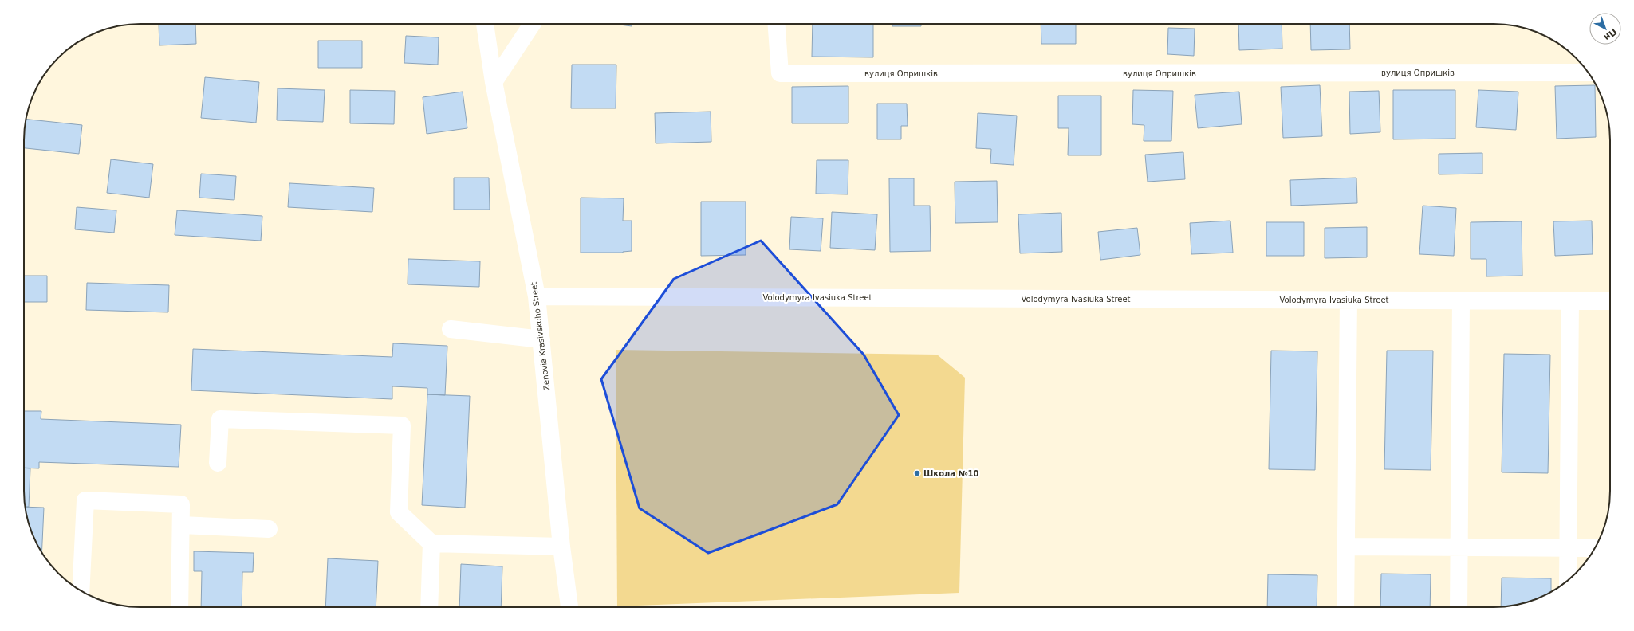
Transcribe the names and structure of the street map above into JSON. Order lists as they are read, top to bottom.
{
  "streets": {
    "street": ["вулиця Опришків", "Volodymyra Ivasiuka Street", "Zenovia Krasivskoho Street"]
  },
  "crossings": [
    ["Volodymyra Ivasiuka Street", "Zenovia Krasivskoho Street"]
  ],
  "places": ["Школа №10"],
  "north": "bottom right"
}
